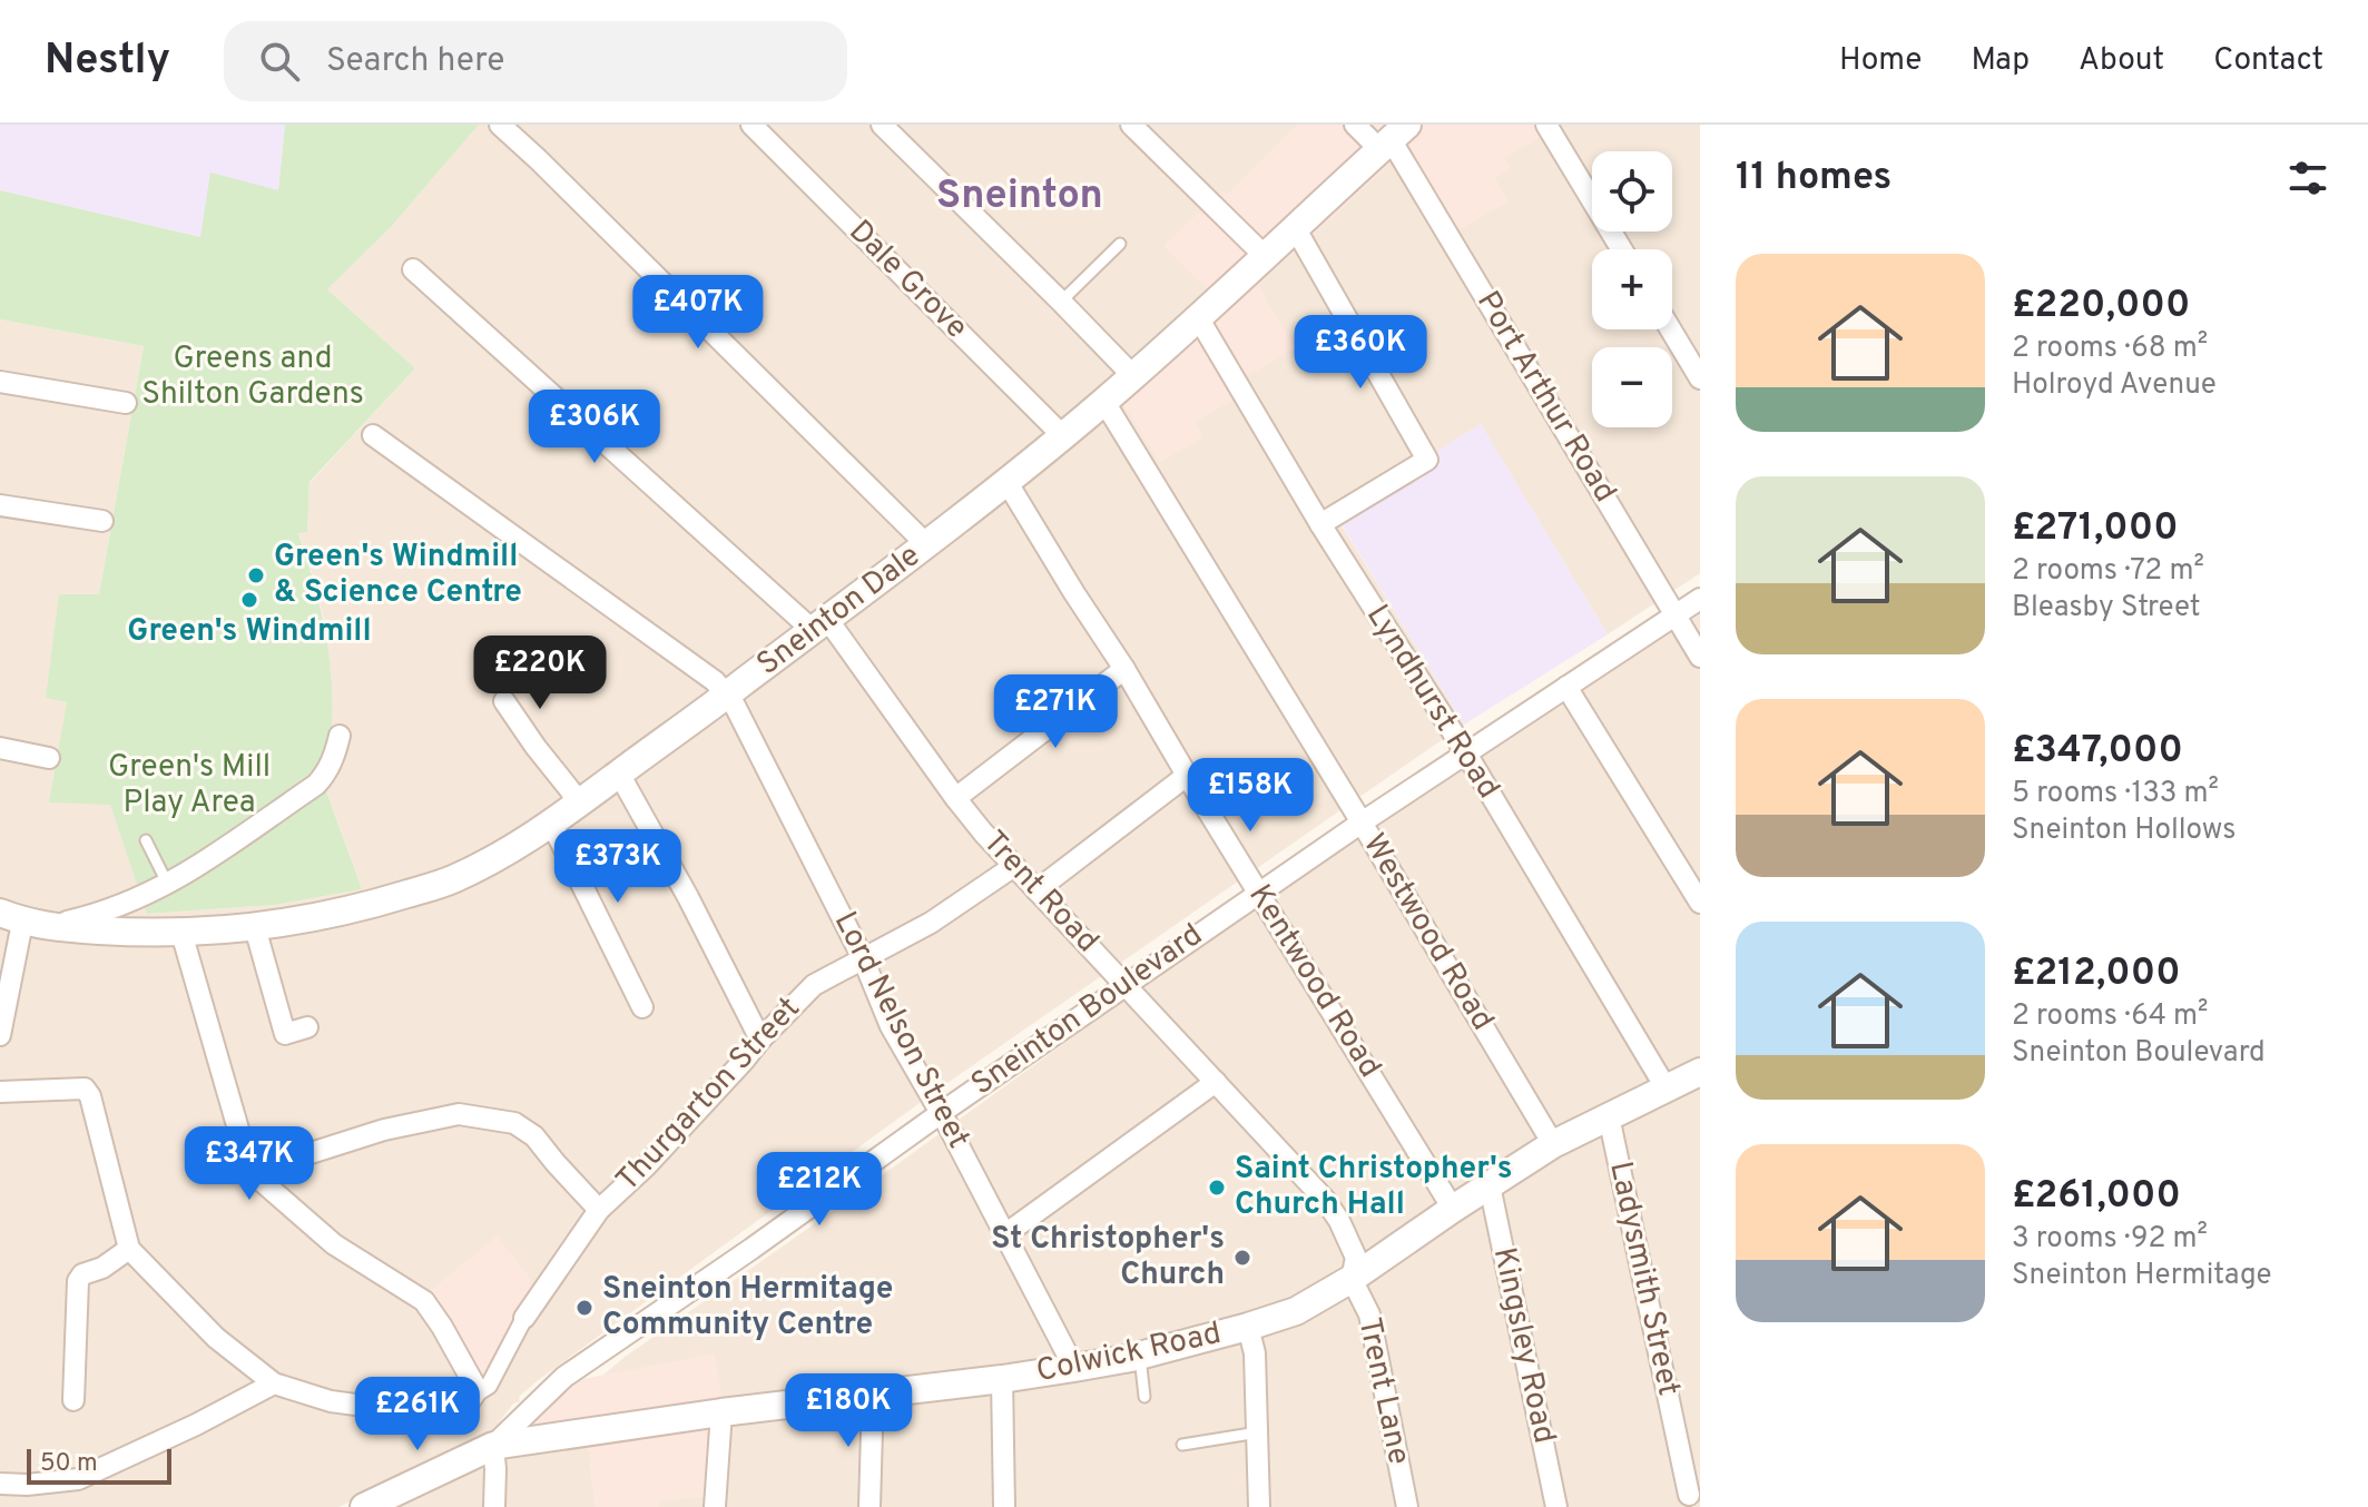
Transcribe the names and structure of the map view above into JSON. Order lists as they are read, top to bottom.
{
  "streets": {
    "street": [
      "Dale Grove",
      "Port Arthur Road",
      "Sneinton Dale",
      "Lyndhurst Road",
      "Trent Road",
      "Westwood Road",
      "Kentwood Road",
      "Sneinton Boulevard",
      "Lord Nelson Street",
      "Thurgarton Street",
      "Ladysmith Street",
      "Kingsley Road",
      "Colwick Road",
      "Trent Lane"
    ]
  },
  "crossings": [
    ["Dale Grove", "Sneinton Dale"],
    ["Port Arthur Road", "Sneinton Dale"],
    ["Port Arthur Road", "Sneinton Boulevard"],
    ["Sneinton Dale", "Lyndhurst Road"],
    ["Sneinton Dale", "Trent Road"],
    ["Sneinton Dale", "Westwood Road"],
    ["Sneinton Dale", "Kentwood Road"],
    ["Sneinton Dale", "Lord Nelson Street"],
    ["Lyndhurst Road", "Sneinton Boulevard"],
    ["Lyndhurst Road", "Colwick Road"],
    ["Trent Road", "Sneinton Boulevard"],
    ["Trent Road", "Thurgarton Street"],
    ["Trent Road", "Colwick Road"],
    ["Trent Road", "Trent Lane"],
    ["Westwood Road", "Sneinton Boulevard"],
    ["Westwood Road", "Colwick Road"],
    ["Kentwood Road", "Sneinton Boulevard"],
    ["Kentwood Road", "Colwick Road"],
    ["Sneinton Boulevard", "Lord Nelson Street"],
    ["Sneinton Boulevard", "Colwick Road"],
    ["Lord Nelson Street", "Thurgarton Street"],
    ["Lord Nelson Street", "Colwick Road"],
    ["Ladysmith Street", "Colwick Road"],
    ["Kingsley Road", "Colwick Road"],
    ["Colwick Road", "Trent Lane"]
  ],
  "districts": ["Sneinton"],
  "parks": ["Greens and Shilton Gardens", "Green's Mill Play Area"],
  "places": [
    "Green's Windmill & Science Centre",
    "Green's Windmill",
    "Saint Christopher's Church Hall",
    "St Christopher's Church",
    "Sneinton Hermitage Community Centre"
  ],
  "scale_bar": "50 m",
  "page": {
    "header": "Nestly",
    "search": "Search here",
    "nav": [
      "Home",
      "Map",
      "About",
      "Contact"
    ],
    "heading": "11 homes",
    "map_buttons": ["+", "−"],
    "list": [
      {
        "name": "£220,000",
        "note": "2 rooms · 68 m² · Holroyd Avenue"
      },
      {
        "name": "£271,000",
        "note": "2 rooms · 72 m² · Bleasby Street"
      },
      {
        "name": "£347,000",
        "note": "5 rooms · 133 m² · Sneinton Hollows"
      },
      {
        "name": "£212,000",
        "note": "2 rooms · 64 m² · Sneinton Boulevard"
      },
      {
        "name": "£261,000",
        "note": "3 rooms · 92 m² · Sneinton Hermitage"
      }
    ],
    "price": [
      "£407K",
      "£360K",
      "£306K",
      "£220K",
      "£271K",
      "£158K",
      "£373K",
      "£347K",
      "£212K",
      "£180K",
      "£261K"
    ],
    "scale": "50 m"
  }
}
